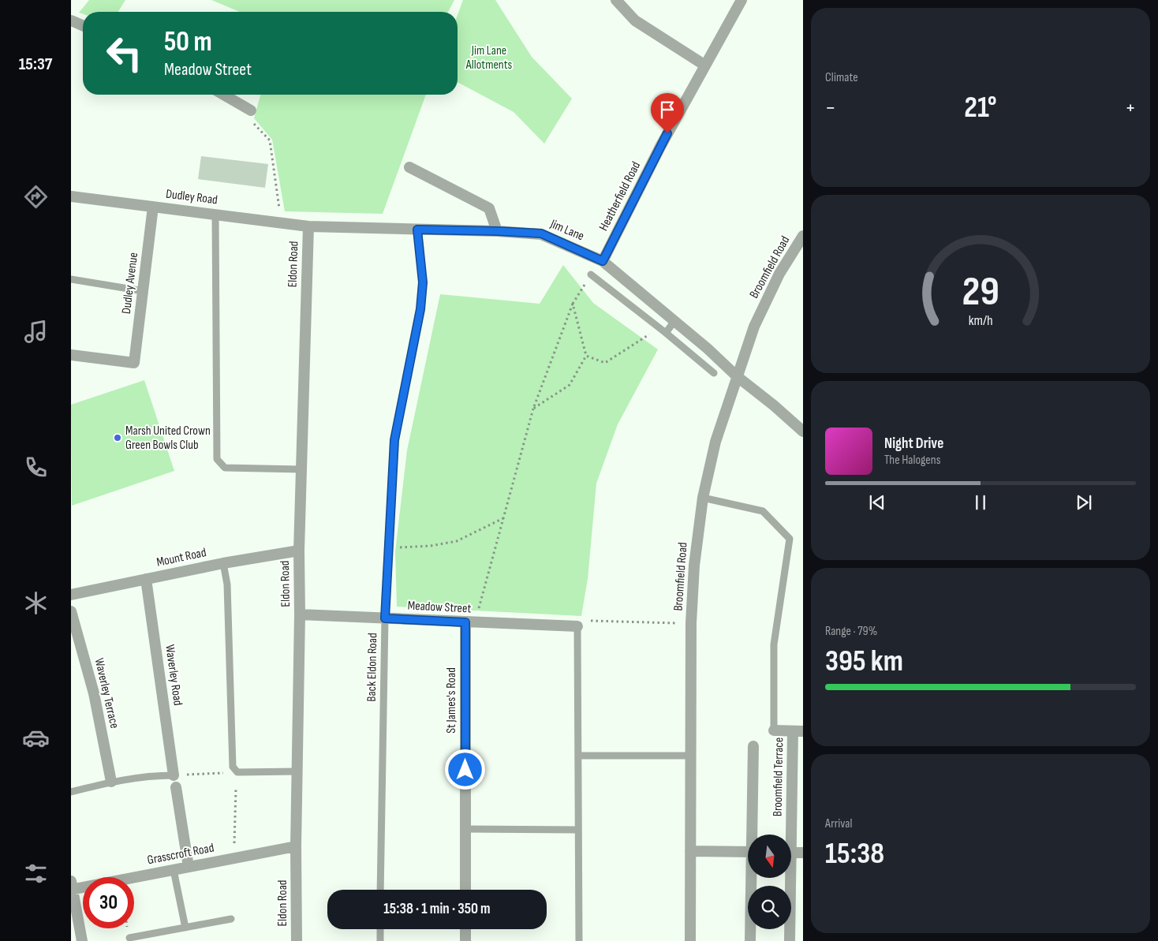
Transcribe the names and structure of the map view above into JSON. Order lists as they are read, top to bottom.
{
  "streets": {
    "street": [
      "Heatherfield Road",
      "Dudley Road",
      "Jim Lane",
      "Eldon Road",
      "Broomfield Road",
      "Dudley Avenue",
      "Mount Road",
      "Meadow Street",
      "Waverley Road",
      "Waverley Terrace",
      "St James's Road",
      "Broomfield Terrace",
      "Grasscroft Road"
    ],
    "lane": ["Back Eldon Road"]
  },
  "crossings": [
    ["Heatherfield Road", "Jim Lane"],
    ["Dudley Road", "Jim Lane"],
    ["Dudley Road", "Eldon Road"],
    ["Dudley Road", "Dudley Avenue"],
    ["Jim Lane", "Eldon Road"],
    ["Jim Lane", "Broomfield Road"],
    ["Jim Lane", "Back Eldon Road"],
    ["Eldon Road", "Mount Road"],
    ["Eldon Road", "Meadow Street"],
    ["Eldon Road", "Grasscroft Road"],
    ["Mount Road", "Waverley Road"],
    ["Meadow Street", "Back Eldon Road"],
    ["Meadow Street", "St James's Road"]
  ],
  "parks": ["Jim Lane Allotments"],
  "places": ["Marsh United Crown Green Bowls Club"],
  "north": "bottom",
  "page": {
    "tabs": "15:37",
    "tile": [
      "Climate",
      ["Range · 79%", "395 km"],
      ["Arrival", "15:38"]
    ],
    "turn": ["50 m", "Meadow Street"],
    "heat": ["−", "21°", "+"],
    "song": ["Night Drive", "The Halogens"],
    "limit": "30",
    "trip": "15:38 · 1 min · 350 m",
    "gauge": ["29", "km/h"]
  }
}
